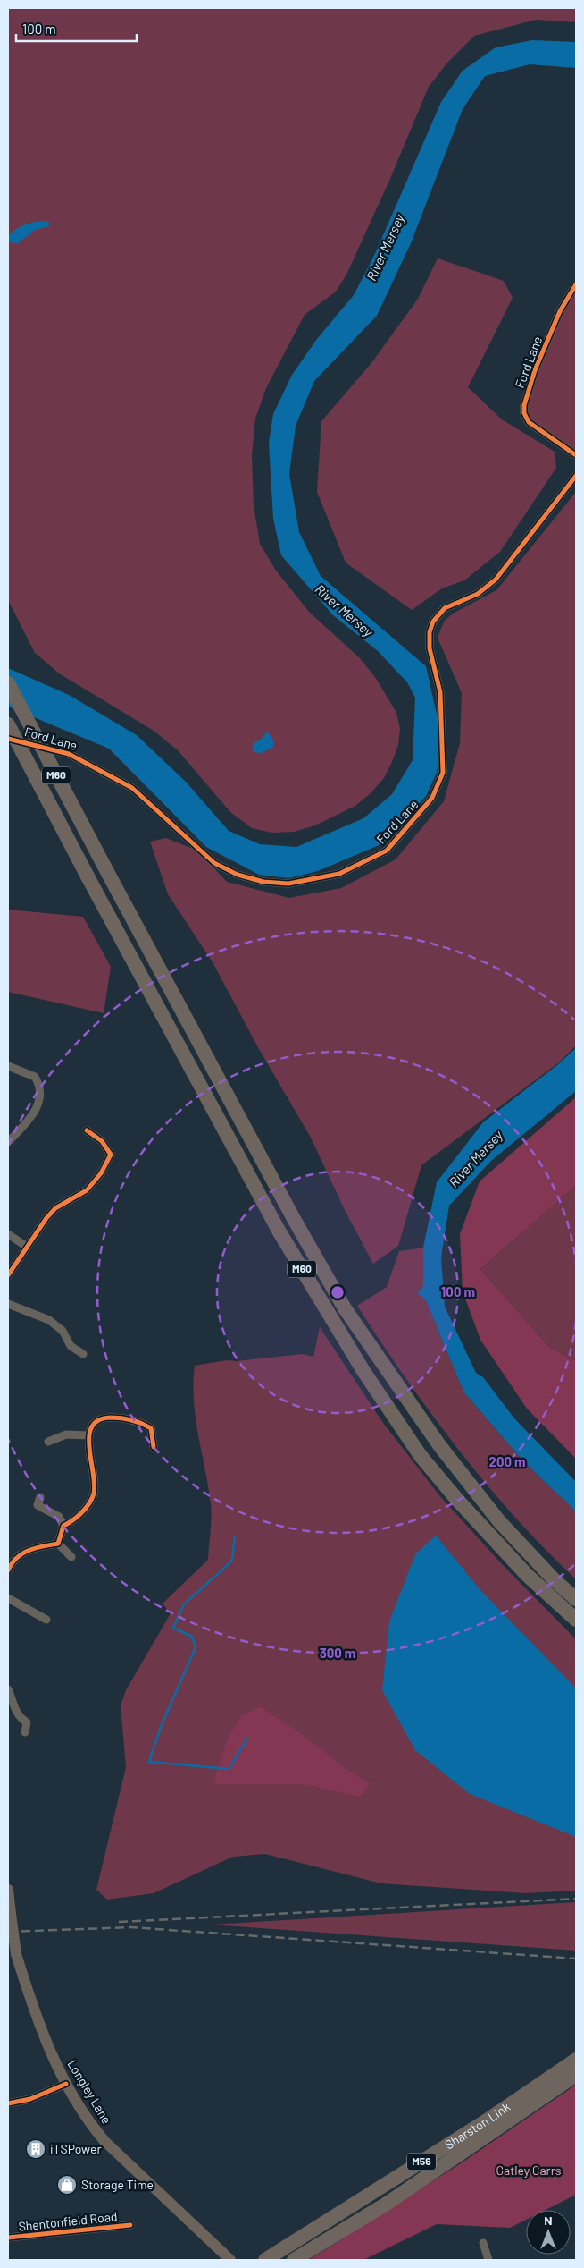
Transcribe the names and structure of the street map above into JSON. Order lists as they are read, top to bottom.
{
  "streets": {
    "highway": ["M60", "Sharston Link", "M56"],
    "main road": ["Longley Lane"],
    "street": ["Ford Lane", "Shentonfield Road"]
  },
  "water": ["River Mersey"],
  "parks": ["Gatley Carrs"],
  "places": {
    "building": ["iTSPower"],
    "shop": ["Storage Time"]
  },
  "scale_bar": "100 m",
  "north": "top",
  "rings": ["100 m", "200 m", "300 m"]
}
